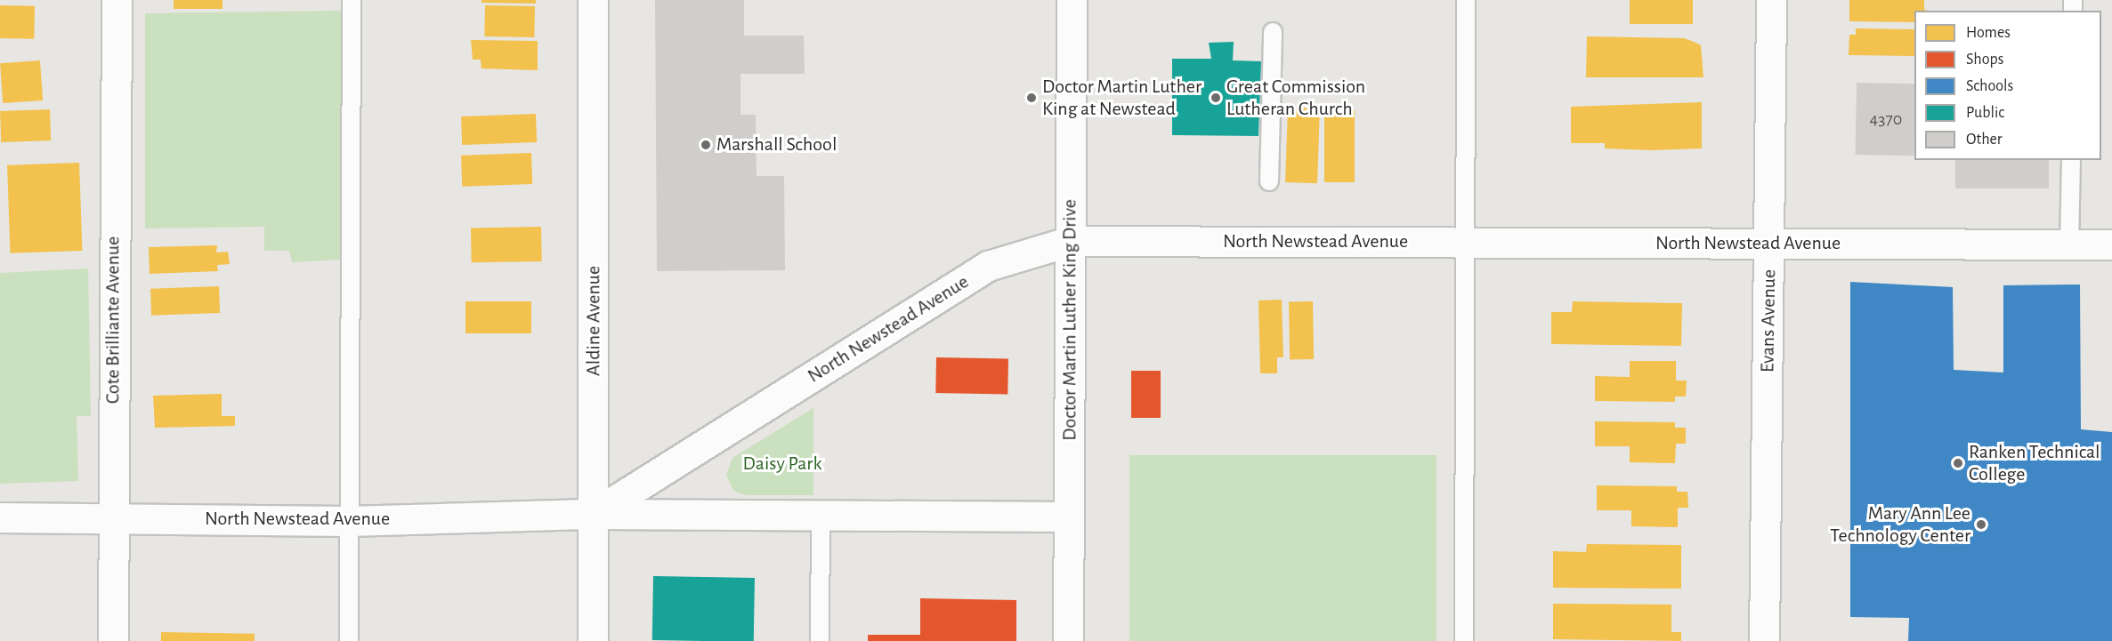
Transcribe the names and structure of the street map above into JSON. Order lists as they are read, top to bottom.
{
  "streets": {
    "street": [
      "North Newstead Avenue",
      "Cote Brilliante Avenue",
      "Doctor Martin Luther King Drive",
      "Aldine Avenue",
      "Evans Avenue"
    ]
  },
  "crossings": [
    ["North Newstead Avenue", "Cote Brilliante Avenue"],
    ["North Newstead Avenue", "Doctor Martin Luther King Drive"],
    ["North Newstead Avenue", "Aldine Avenue"],
    ["North Newstead Avenue", "Evans Avenue"]
  ],
  "parks": ["Daisy Park"],
  "places": [
    "Doctor Martin Luther King at Newstead",
    "Great Commission Lutheran Church",
    "Marshall School",
    "Ranken Technical College",
    "Mary Ann Lee Technology Center"
  ],
  "house_numbers": ["4370"],
  "legend": [
    "Homes",
    "Shops",
    "Schools",
    "Public",
    "Other"
  ]
}
